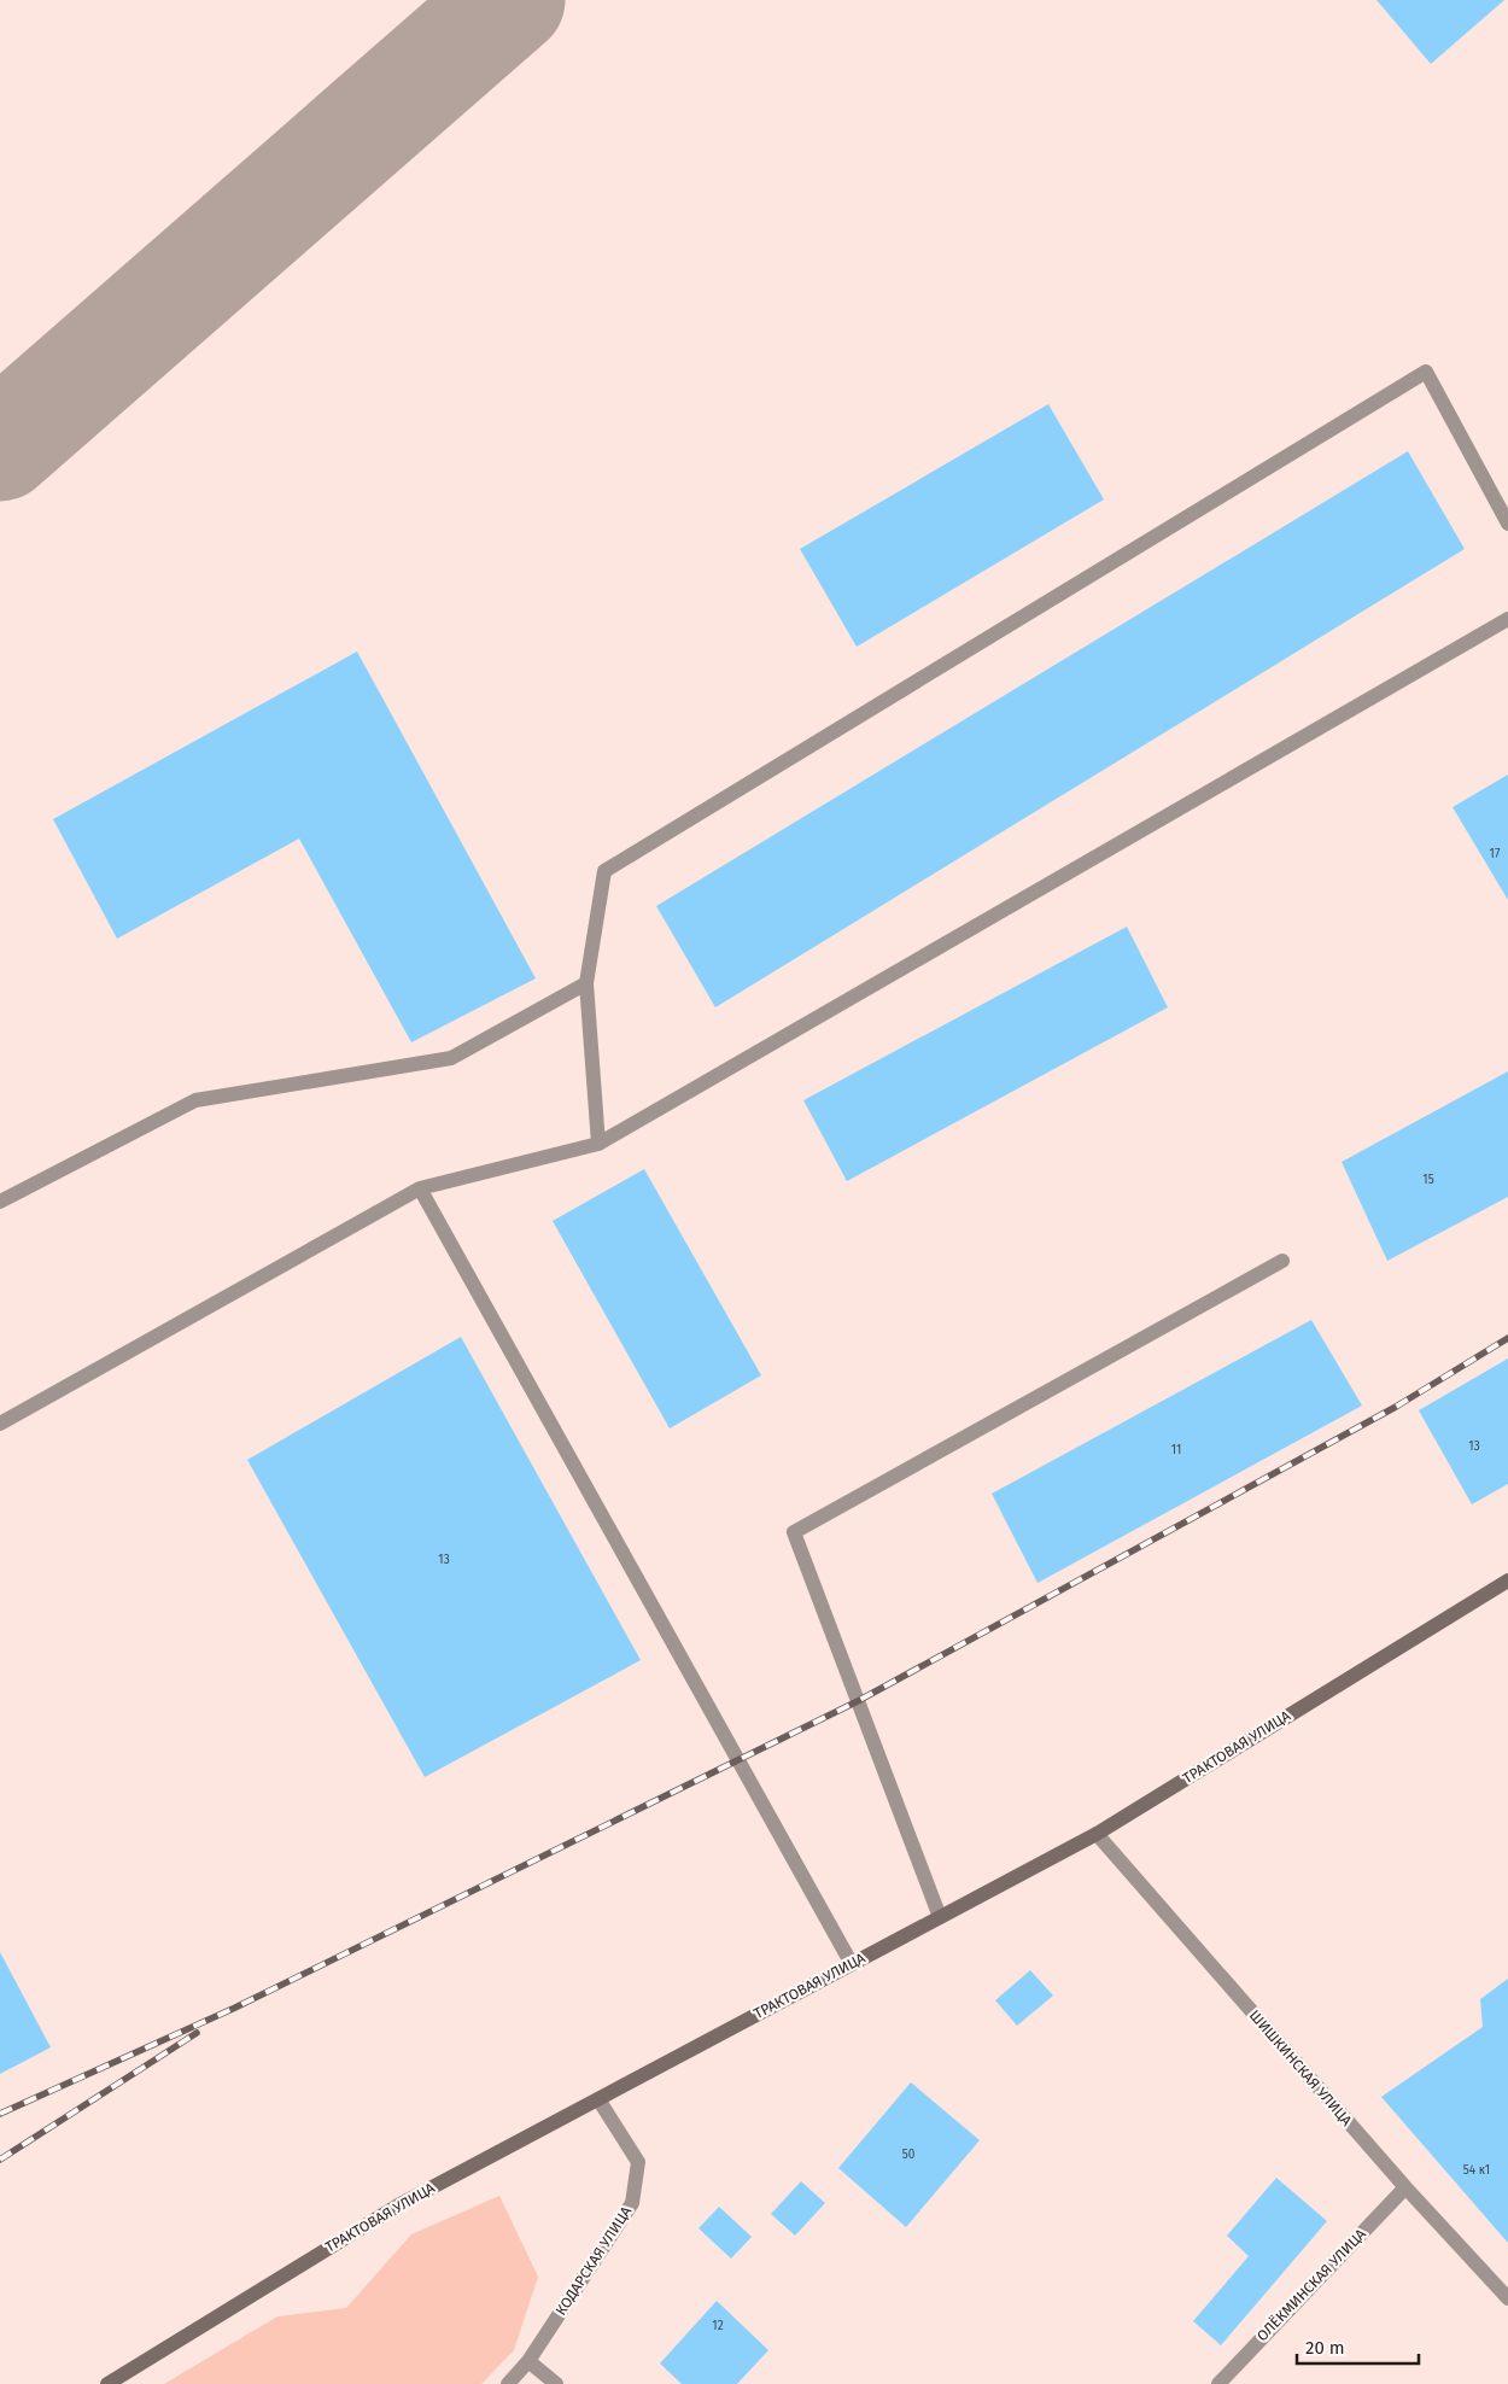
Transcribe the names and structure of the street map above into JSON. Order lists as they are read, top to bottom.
{
  "streets": {
    "main road": ["ТРАКТОВАЯ УЛИЦА"],
    "street": ["ШИШКИНСКАЯ УЛИЦА", "КОДАРСКАЯ УЛИЦА", "ОЛЁКМИНСКАЯ УЛИЦА"]
  },
  "crossings": [
    ["ТРАКТОВАЯ УЛИЦА", "ШИШКИНСКАЯ УЛИЦА"],
    ["ТРАКТОВАЯ УЛИЦА", "КОДАРСКАЯ УЛИЦА"],
    ["ШИШКИНСКАЯ УЛИЦА", "ОЛЁКМИНСКАЯ УЛИЦА"]
  ],
  "house_numbers": [
    "17",
    "15",
    "13",
    "11",
    "13",
    "50",
    "54 к1",
    "12"
  ],
  "scale_bar": "20 m"
}
